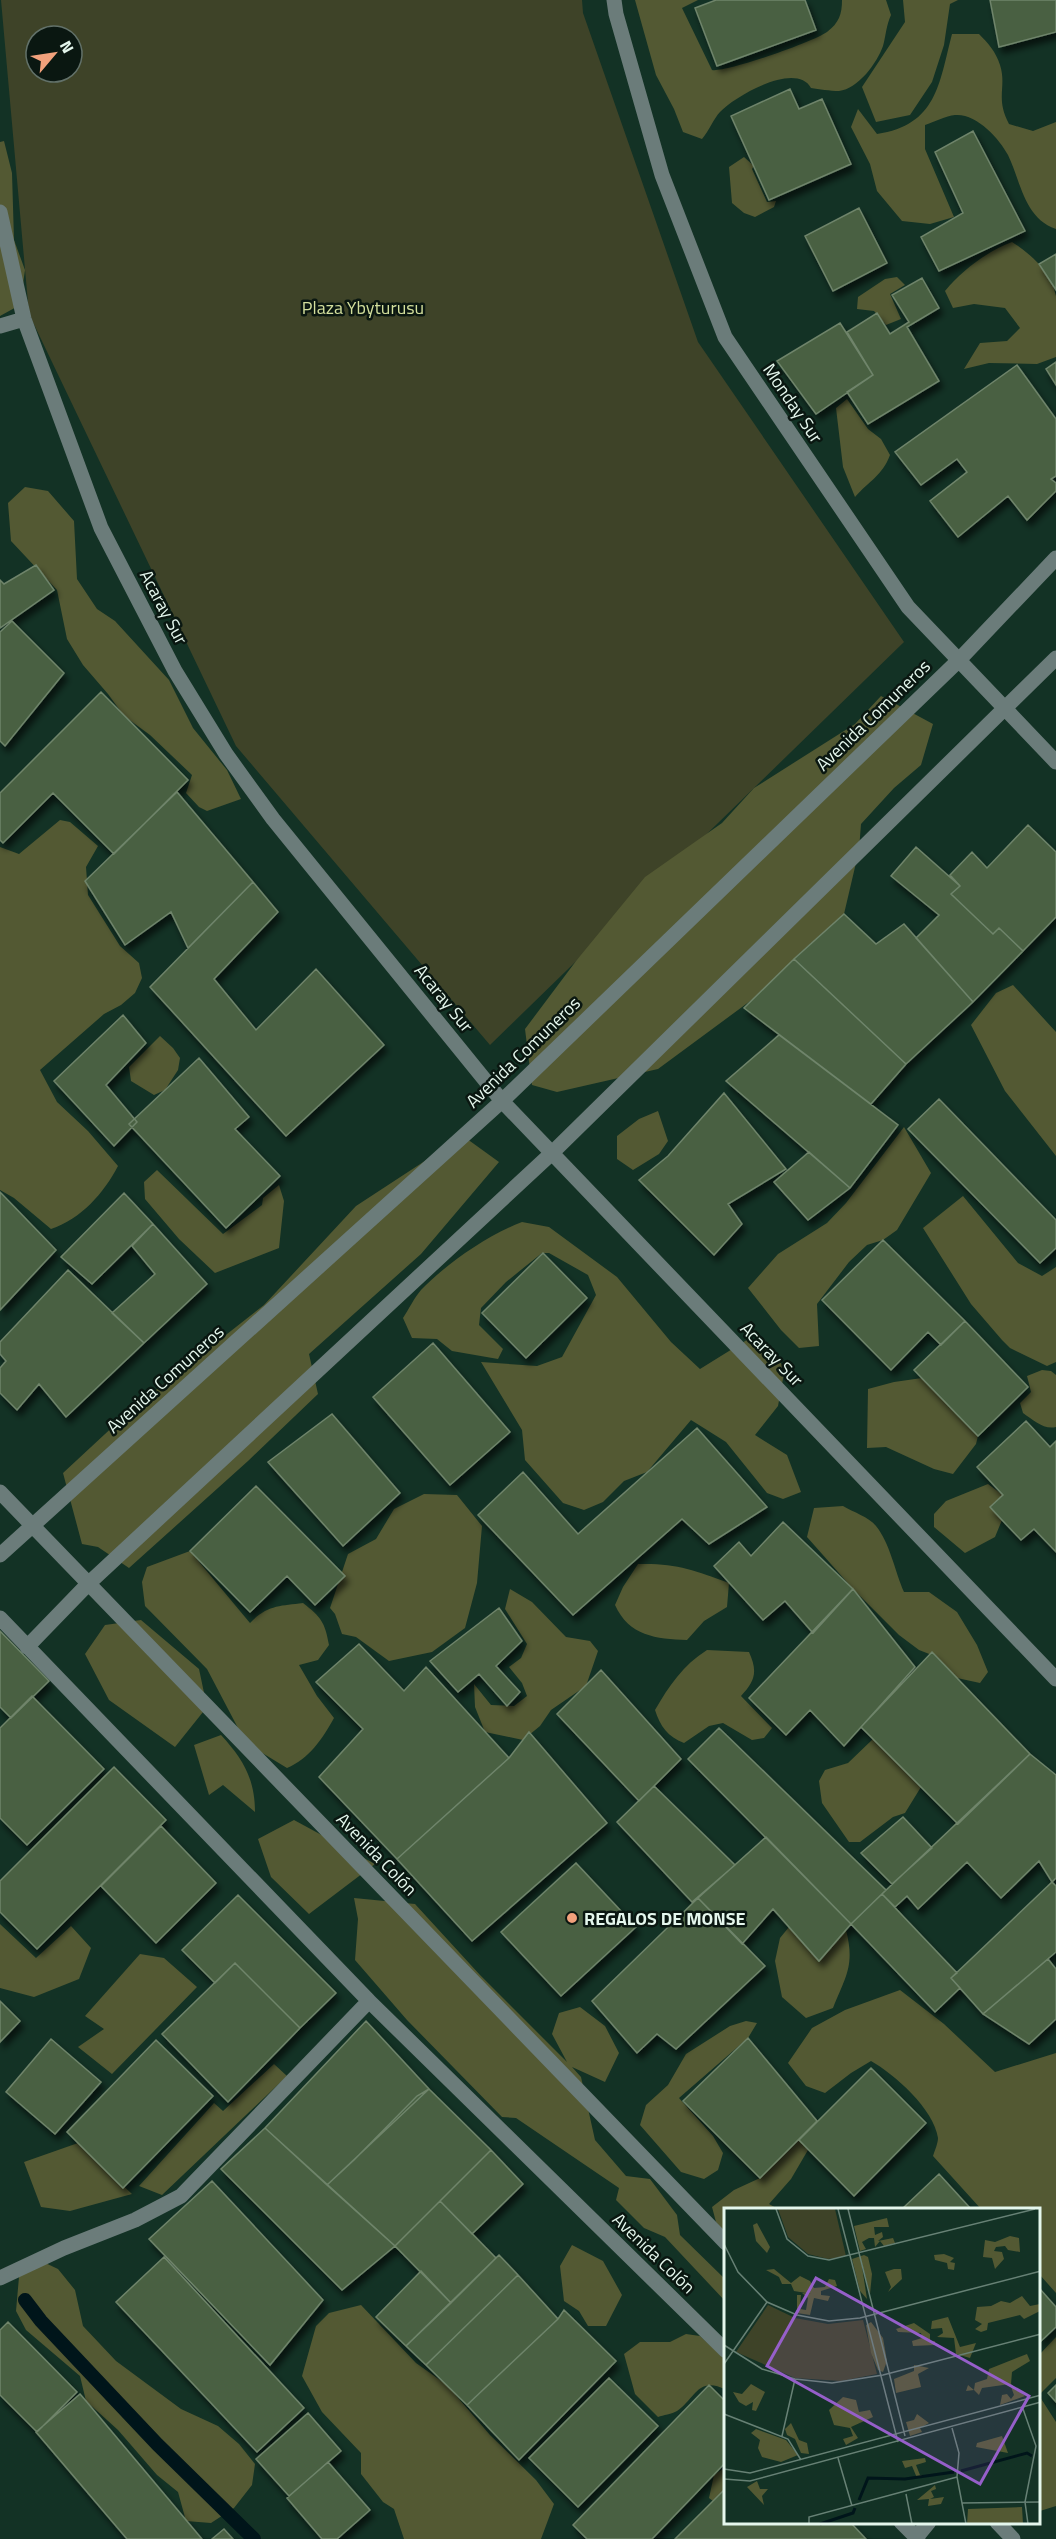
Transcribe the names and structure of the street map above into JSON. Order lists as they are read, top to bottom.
{
  "streets": {
    "street": [
      "Monday Sur",
      "Acaray Sur",
      "Avenida Comuneros",
      "Avenida Colón"
    ]
  },
  "crossings": [
    ["Monday Sur", "Avenida Comuneros"],
    ["Acaray Sur", "Avenida Comuneros"],
    ["Avenida Comuneros", "Avenida Colón"]
  ],
  "parks": ["Plaza Ybyturusu"],
  "places": ["REGALOS DE MONSE"],
  "north": "top right"
}
